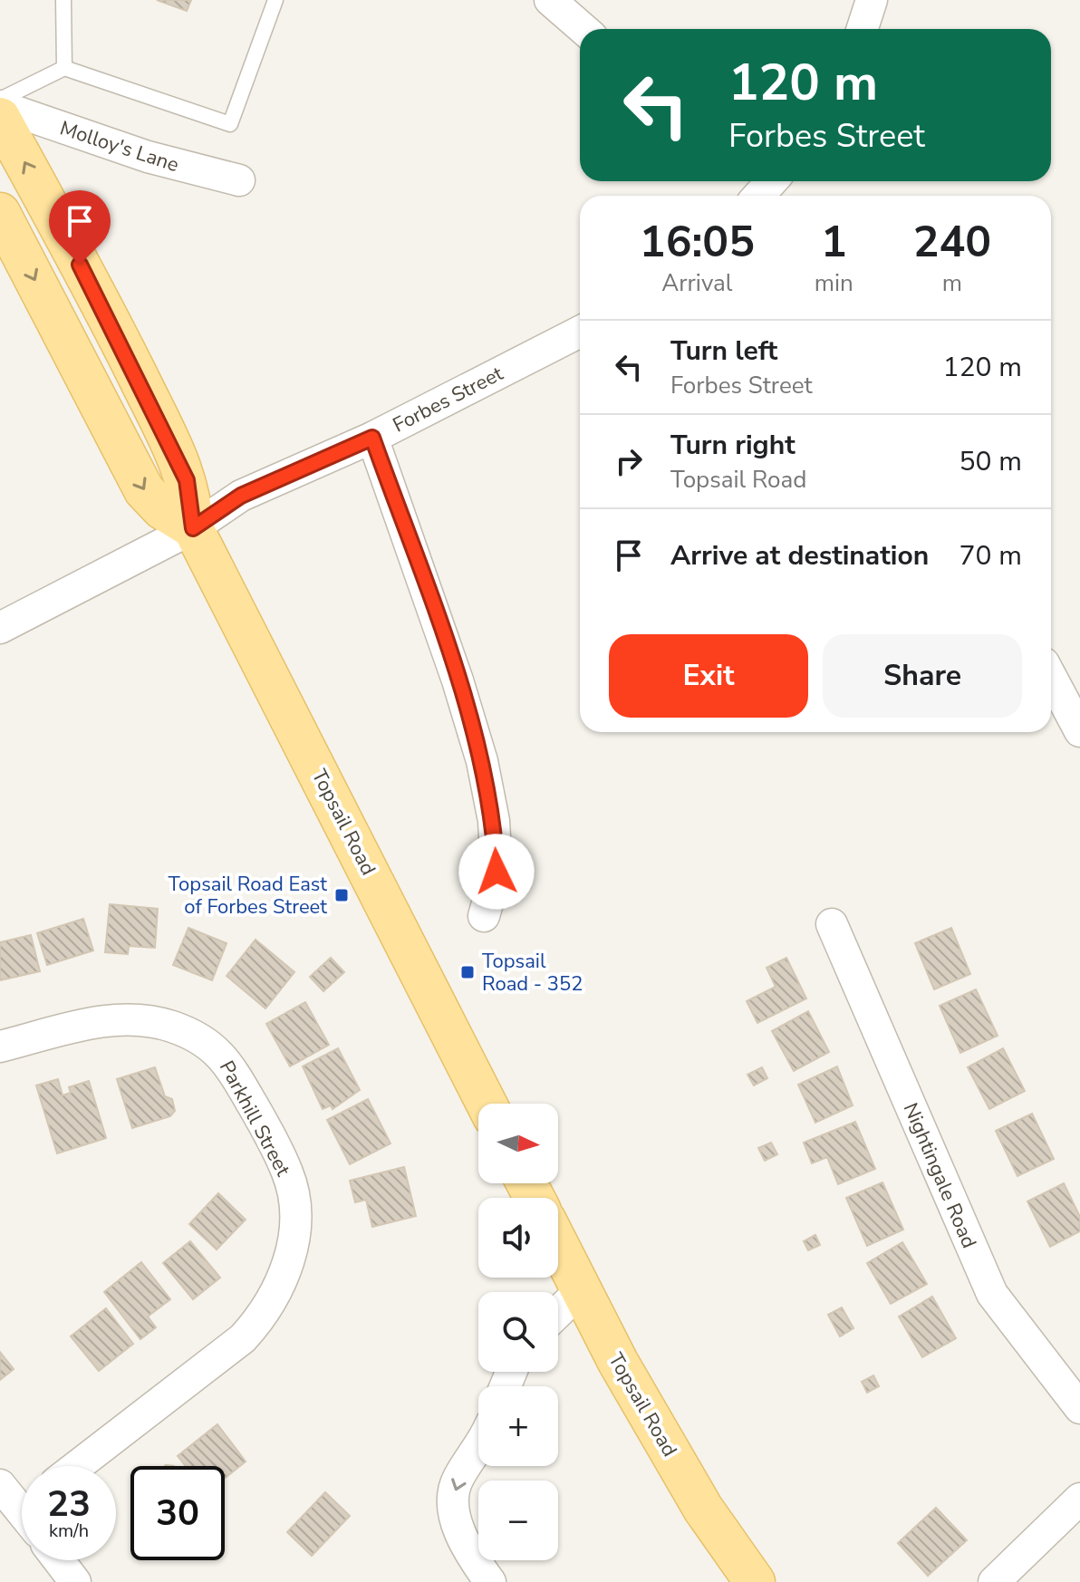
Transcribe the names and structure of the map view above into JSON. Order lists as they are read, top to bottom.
{
  "streets": {
    "main road": ["Topsail Road"],
    "street": [
      "Molloy's Lane",
      "Forbes Street",
      "Parkhill Street",
      "Nightingale Road"
    ]
  },
  "crossings": [
    ["Forbes Street", "Topsail Road"]
  ],
  "places": {
    "transit": ["Topsail Road East of Forbes Street", "Topsail Road - 352"]
  },
  "north": "right",
  "page": {
    "turn": ["120 m", "Forbes Street"],
    "eta": [
      "16:05",
      "Arrival",
      "1",
      "min",
      "240",
      "m"
    ],
    "list": [
      {
        "name": "Turn left",
        "note": "Forbes Street",
        "value": "120 m"
      },
      {
        "name": "Turn right",
        "note": "Topsail Road",
        "value": "50 m"
      },
      {
        "name": "Arrive at destination",
        "value": "70 m"
      }
    ],
    "buttons": ["Exit", "Share"],
    "map_buttons": ["+", "−"],
    "speed": "23 km/h",
    "limit": "30"
  }
}
